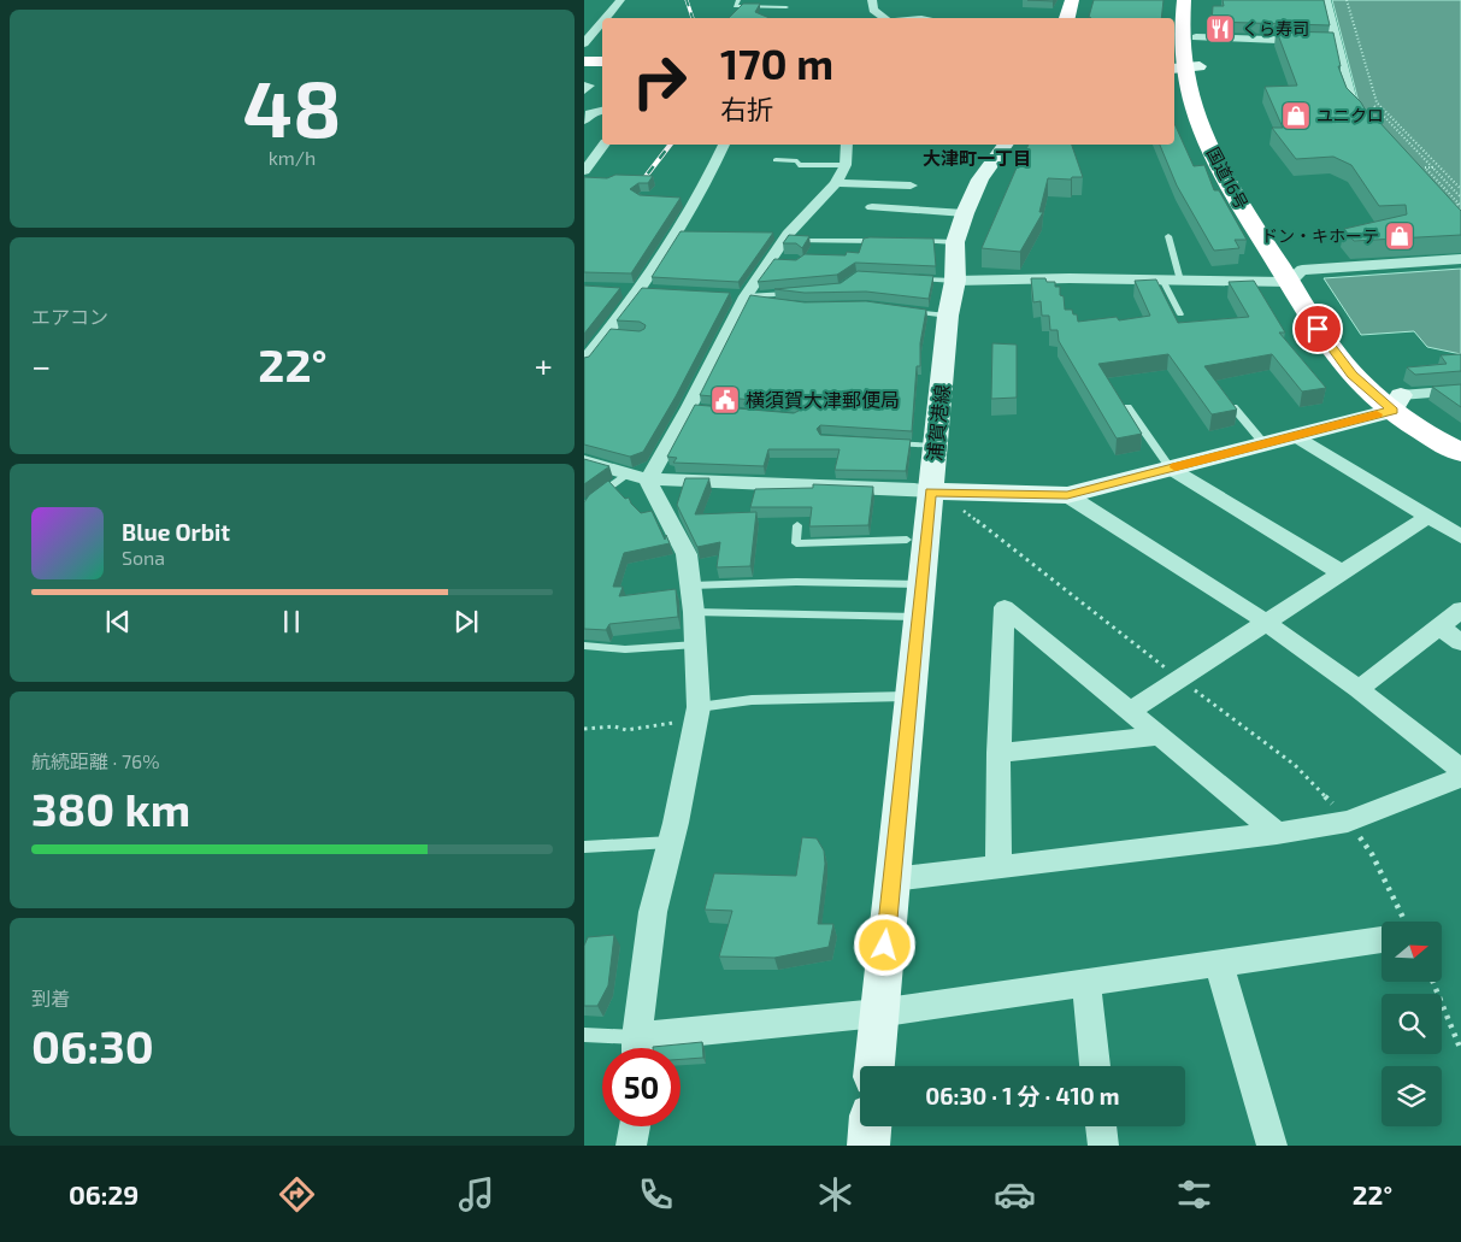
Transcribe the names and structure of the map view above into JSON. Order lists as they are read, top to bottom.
{
  "streets": {
    "highway": ["国道16号"],
    "main road": ["浦賀港線"]
  },
  "districts": ["大津町一丁目"],
  "places": {
    "restaurant": ["くら寿司"],
    "shop": ["ユニクロ", "ドン・キホーテ"],
    "public building": ["横須賀大津郵便局"]
  },
  "north": "right",
  "page": {
    "tile": [
      ["48", "km/h"],
      "エアコン",
      ["航続距離 · 76%", "380 km"],
      ["到着", "06:30"]
    ],
    "turn": ["170 m", "右折"],
    "heat": ["−", "22°", "+"],
    "song": ["Blue Orbit", "Sona"],
    "limit": "50",
    "trip": "06:30 · 1 分 · 410 m",
    "tabs": ["06:29", "22°"]
  }
}
